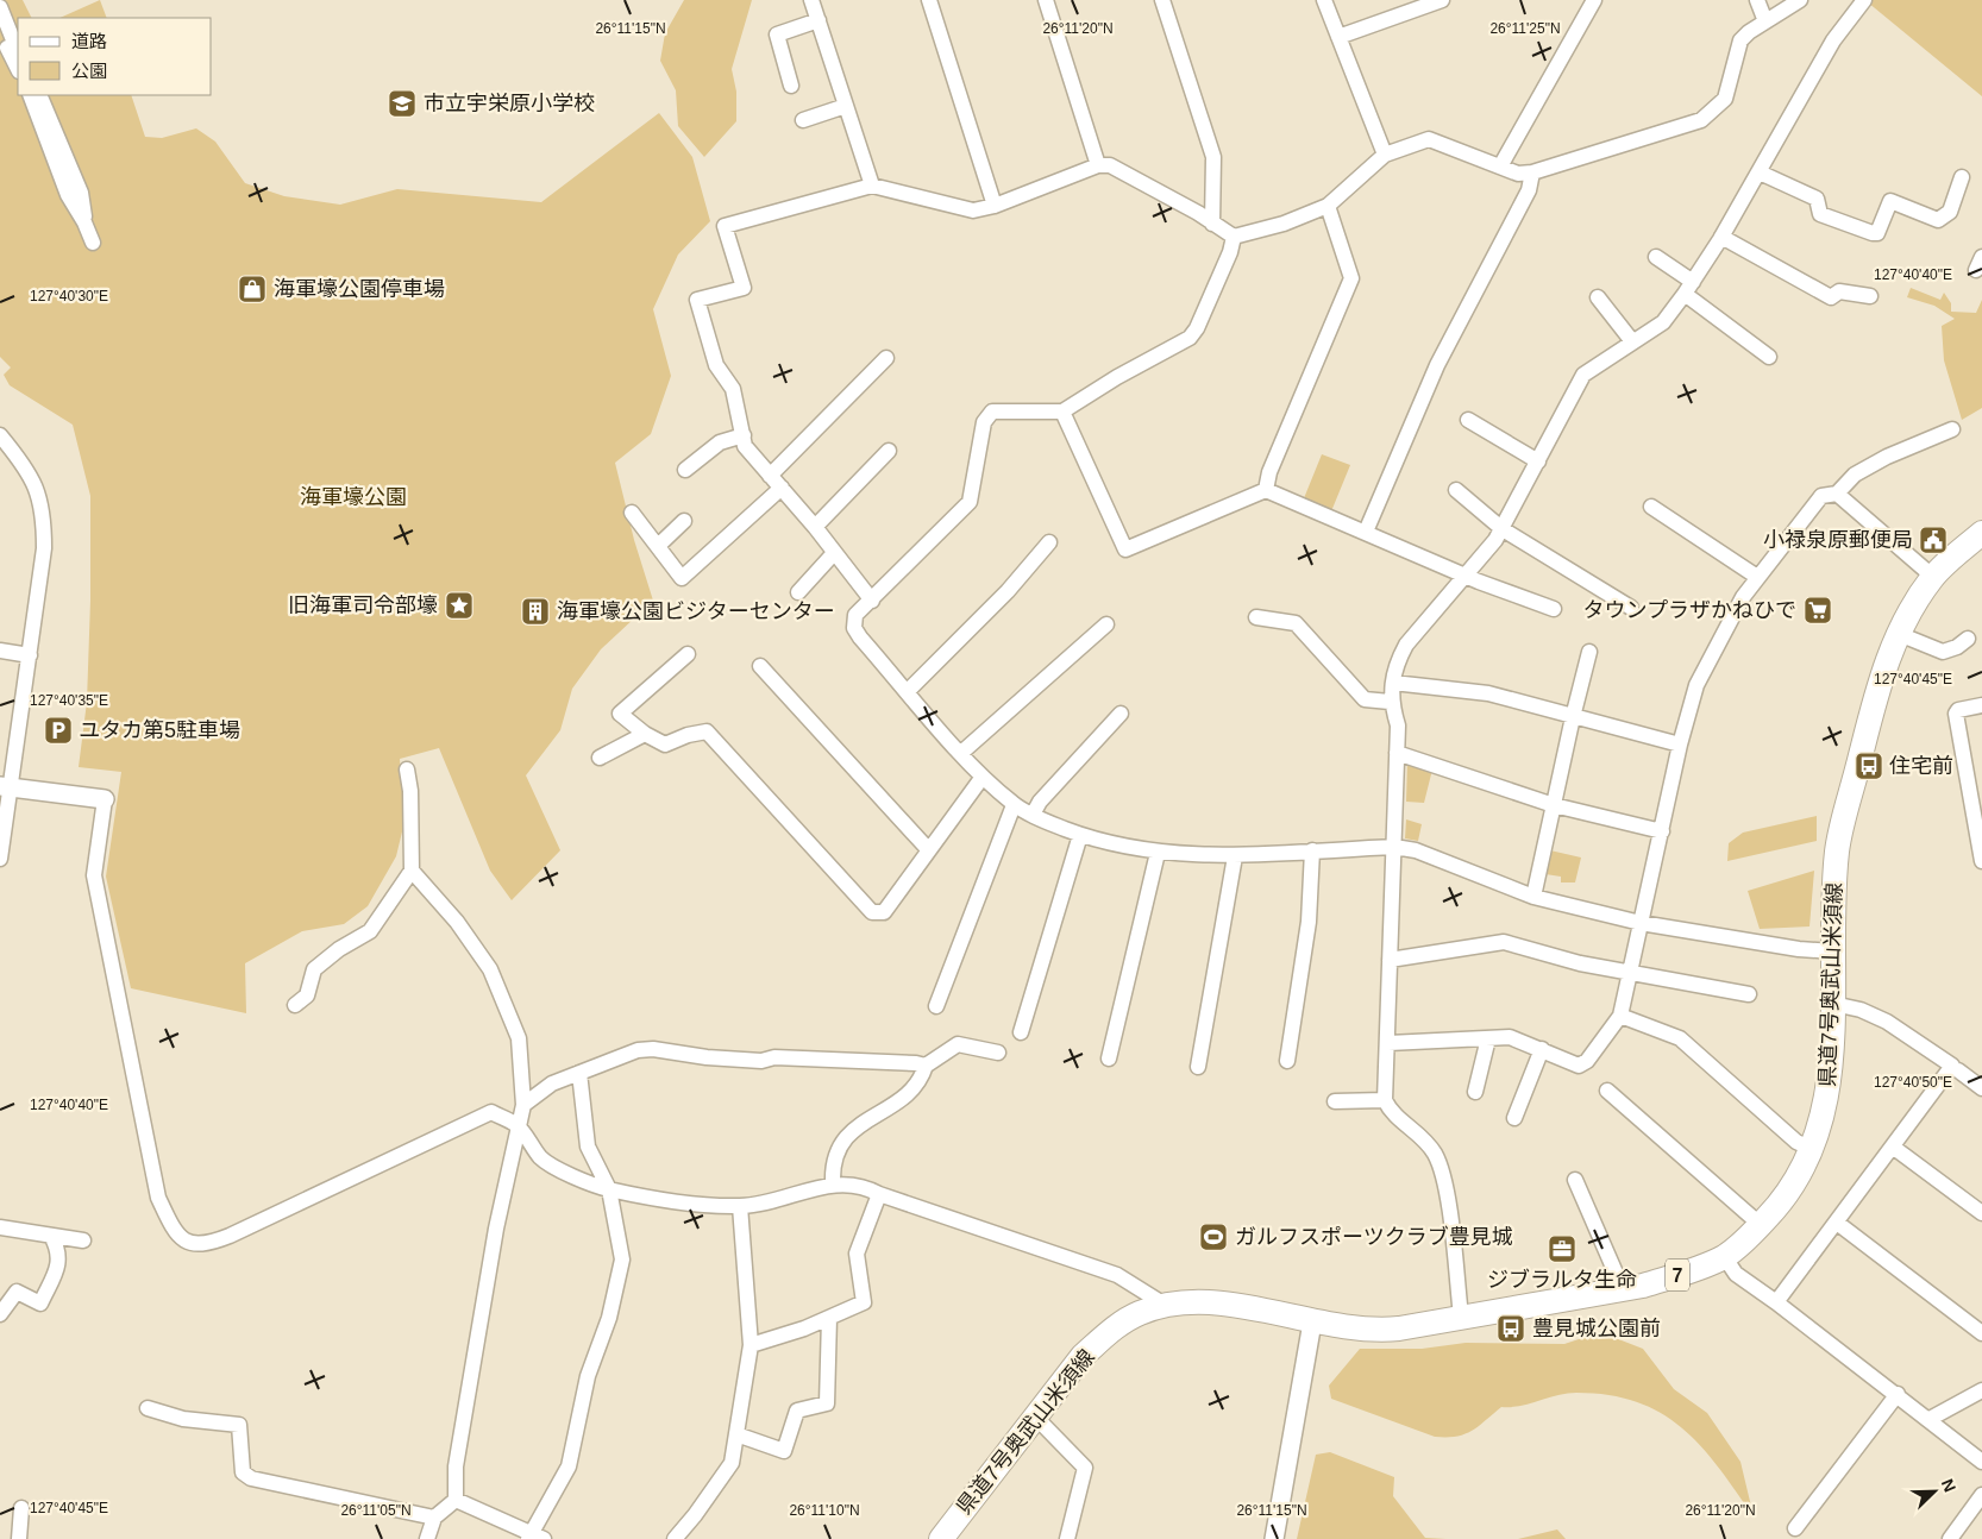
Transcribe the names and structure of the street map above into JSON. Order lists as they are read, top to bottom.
{
  "streets": {
    "main road": ["県道7号奥武山米須線", "7"]
  },
  "parks": ["海軍壕公園"],
  "places": {
    "school or university": ["市立宇栄原小学校"],
    "shop": ["海軍壕公園停車場"],
    "public building": ["小禄泉原郵便局"],
    "place": ["旧海軍司令部壕"],
    "supermarket": ["タウンプラザかねひで"],
    "building": ["海軍壕公園ビジターセンター"],
    "parking": ["ユタカ第5駐車場"],
    "bus stop": ["住宅前", "豊見城公園前"],
    "sports": ["ガルフスポーツクラブ豊見城"],
    "office": ["ジブラルタ生命"]
  },
  "legend": ["道路", "公園"],
  "north": "top right",
  "coordinates": [
    "26°11'15\"N",
    "26°11'20\"N",
    "26°11'25\"N",
    "127°40'40\"E",
    "127°40'30\"E",
    "127°40'45\"E",
    "127°40'35\"E",
    "127°40'50\"E",
    "26°11'05\"N",
    "26°11'10\"N"
  ]
}
